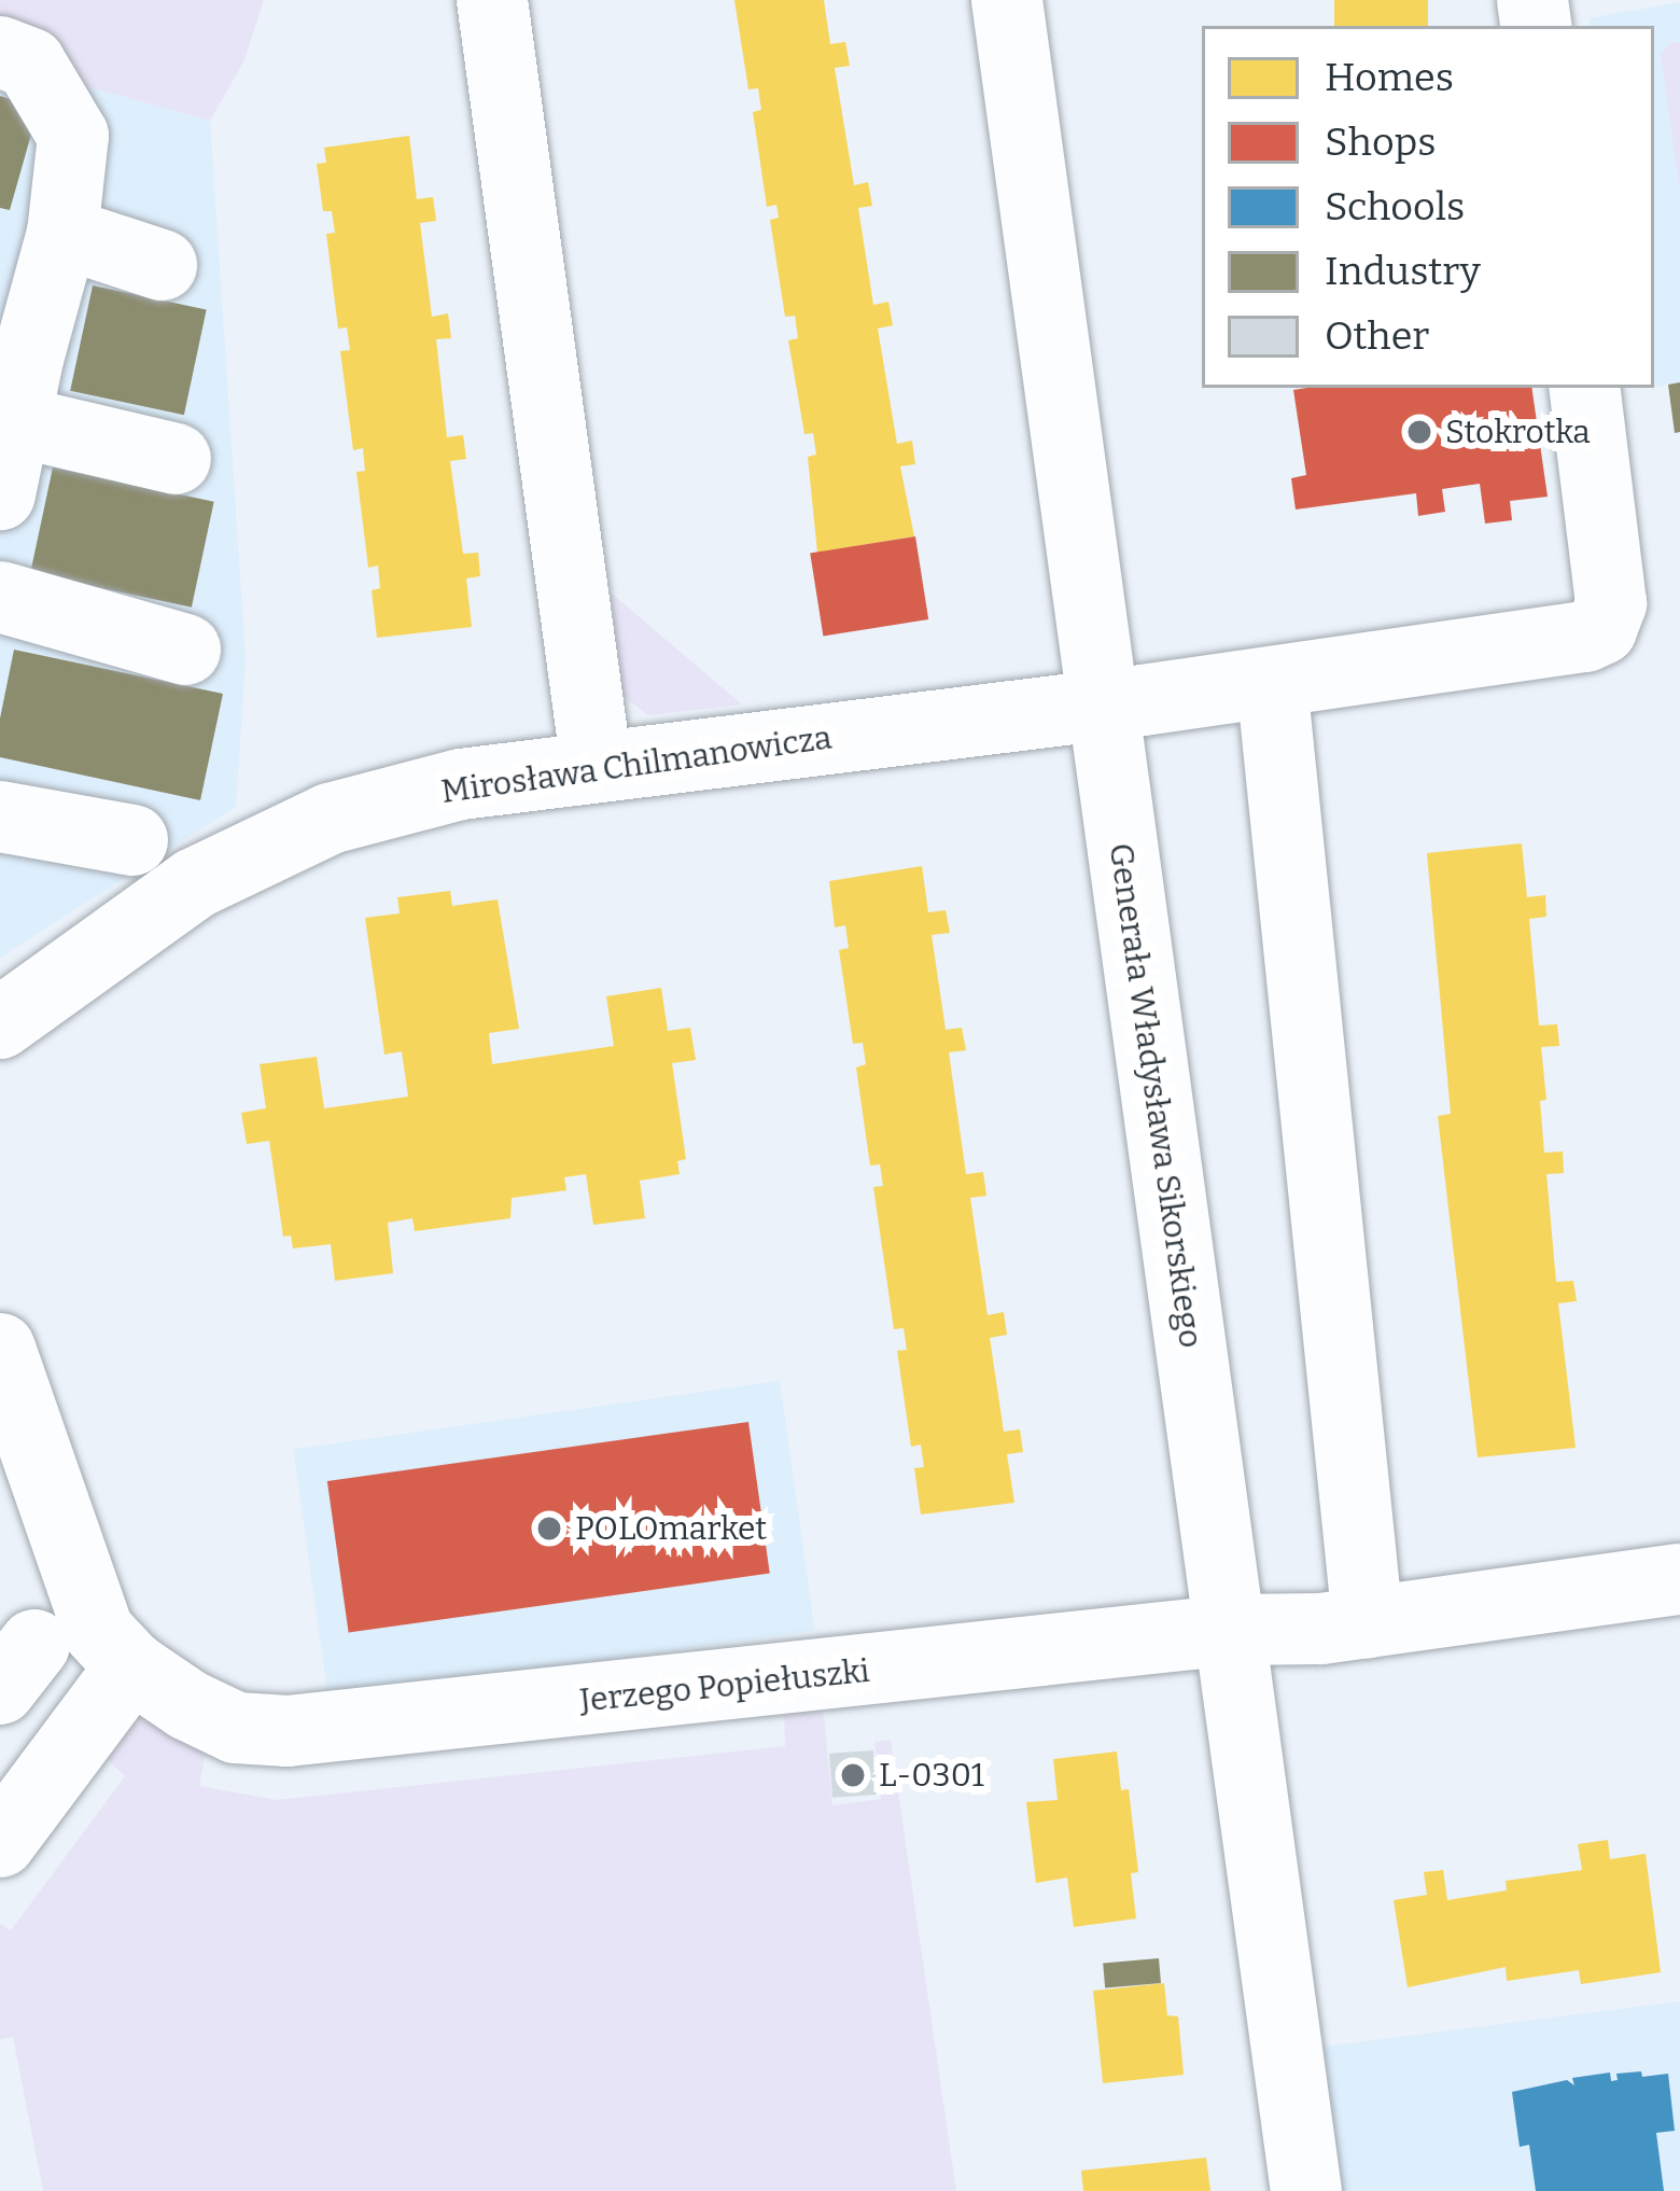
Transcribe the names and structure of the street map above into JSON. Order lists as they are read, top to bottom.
{
  "streets": {
    "street": ["Mirosława Chilmanowicza", "Generała Władysława Sikorskiego", "Jerzego Popiełuszki"]
  },
  "crossings": [
    ["Mirosława Chilmanowicza", "Generała Władysława Sikorskiego"],
    ["Generała Władysława Sikorskiego", "Jerzego Popiełuszki"]
  ],
  "places": ["Stokrotka", "POLOmarket", "L-0301"],
  "legend": [
    "Homes",
    "Shops",
    "Schools",
    "Industry",
    "Other"
  ]
}
